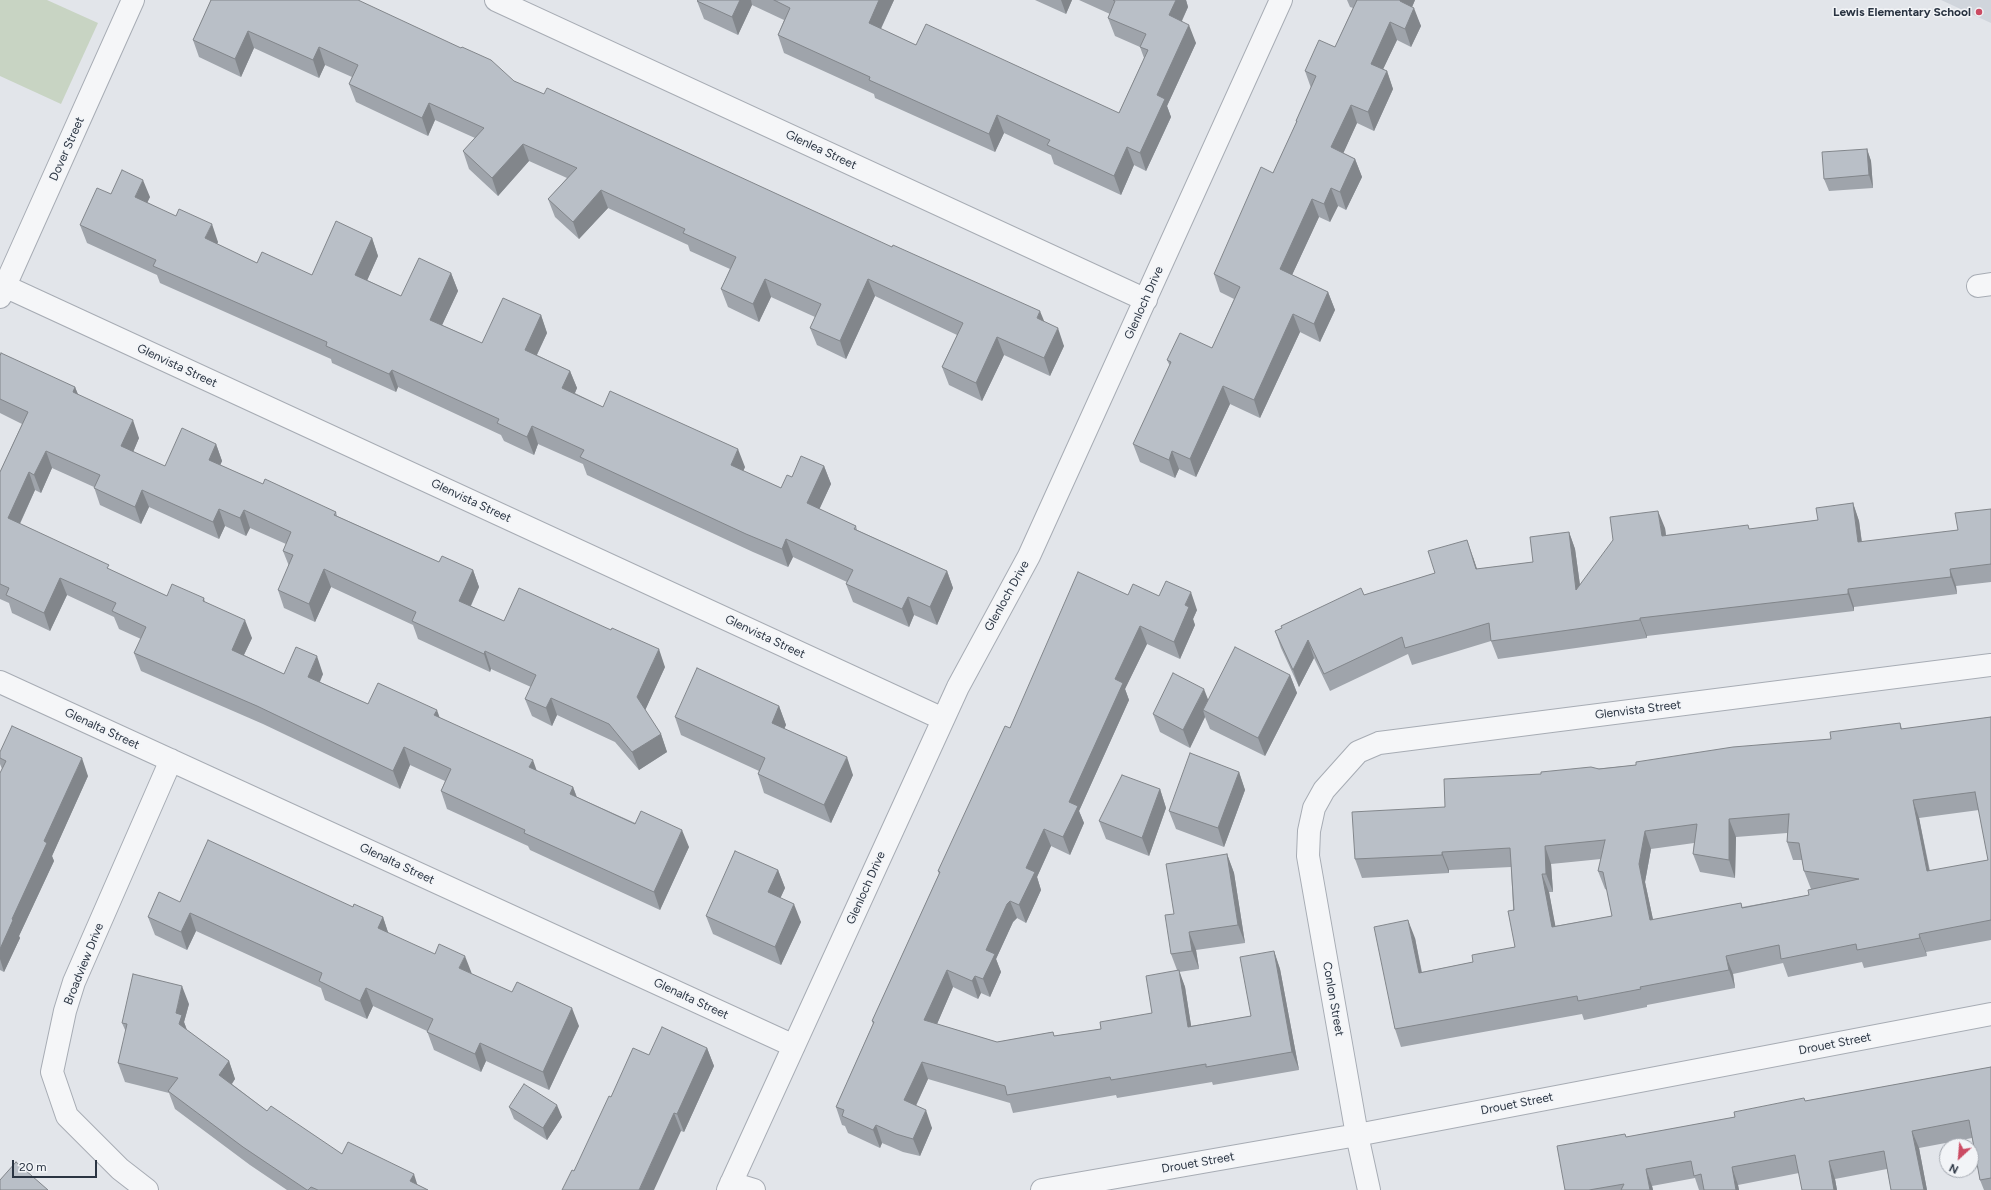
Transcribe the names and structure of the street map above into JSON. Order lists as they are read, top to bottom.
{
  "streets": {
    "street": [
      "Dover Street",
      "Glenlea Street",
      "Glenloch Drive",
      "Glenvista Street",
      "Glenalta Street",
      "Broadview Drive",
      "Conlon Street",
      "Drouet Street"
    ]
  },
  "crossings": [
    ["Dover Street", "Glenvista Street"],
    ["Glenlea Street", "Glenloch Drive"],
    ["Glenloch Drive", "Glenvista Street"],
    ["Glenloch Drive", "Glenalta Street"],
    ["Glenvista Street", "Conlon Street"],
    ["Glenalta Street", "Broadview Drive"],
    ["Conlon Street", "Drouet Street"]
  ],
  "places": ["Lewis Elementary School"],
  "scale_bar": "20 m",
  "north": "bottom left"
}
